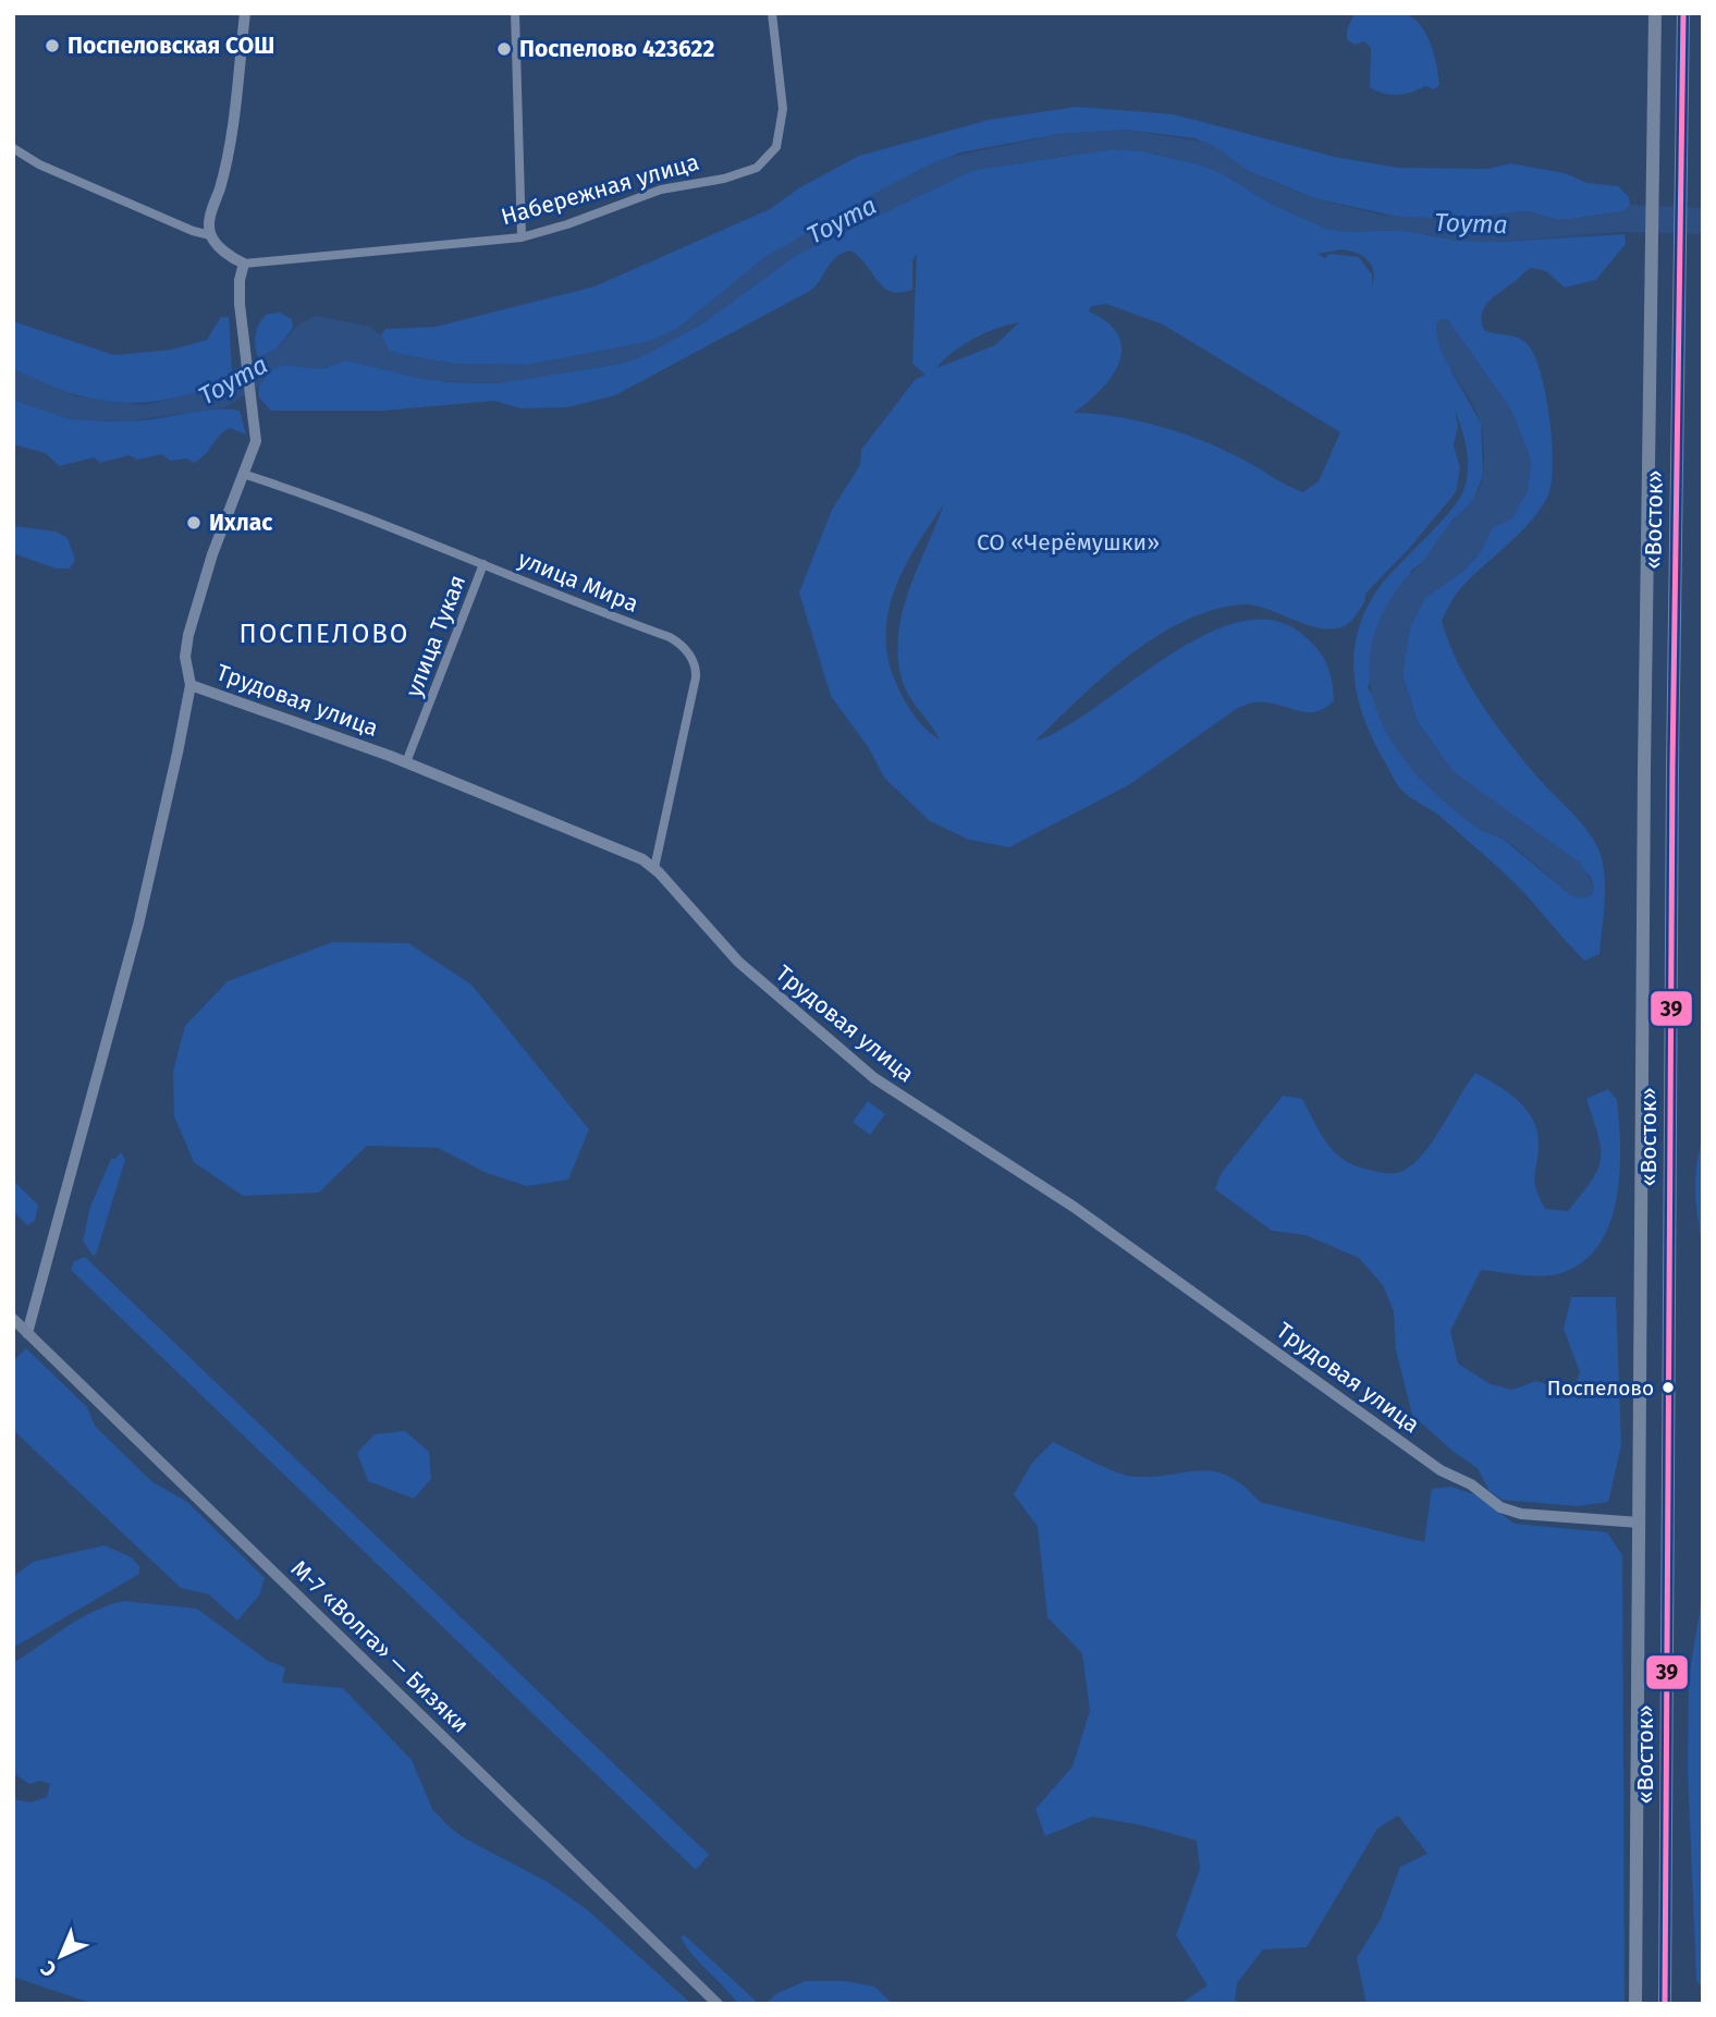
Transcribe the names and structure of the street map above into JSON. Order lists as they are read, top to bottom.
{
  "streets": {
    "main road": ["«Восток»", "М-7 «Волга» — Бизяки"],
    "street": [
      "Набережная улица",
      "улица Мира",
      "улица Тукая",
      "Трудовая улица"
    ]
  },
  "crossings": [
    ["«Восток»", "Трудовая улица"],
    ["улица Мира", "улица Тукая"],
    ["улица Мира", "Трудовая улица"],
    ["улица Тукая", "Трудовая улица"]
  ],
  "districts": ["ПОСПЕЛОВО"],
  "water": ["Toyma"],
  "parks": ["СО «Черёмушки»"],
  "places": [
    "Поспеловская СОШ",
    "Поспелово 423622",
    "Ихлас",
    "Поспелово"
  ],
  "lines": ["transit line 39"],
  "north": "bottom left"
}
